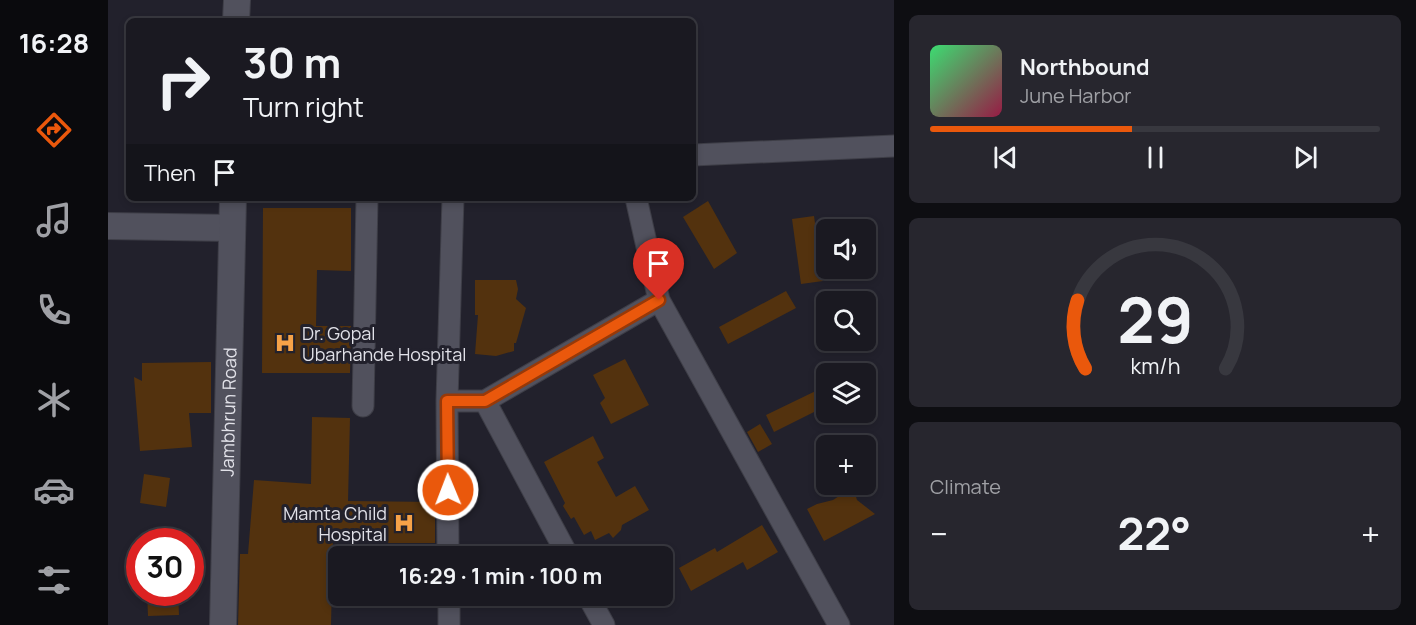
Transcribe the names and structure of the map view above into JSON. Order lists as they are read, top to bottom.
{
  "streets": {
    "street": ["Jambhrun Road"]
  },
  "places": {
    "hospital": ["Dr. Gopal Ubarhande Hospital", "Mamta Child Hospital"]
  },
  "page": {
    "tabs": "16:28",
    "turn": ["30 m", "Turn right"],
    "song": ["Northbound", "June Harbor"],
    "then": "Then",
    "map_buttons": "+",
    "tile": "Climate",
    "heat": ["−", "22°", "+"],
    "limit": "30",
    "trip": "16:29 · 1 min · 100 m",
    "gauge": ["29", "km/h"]
  }
}
